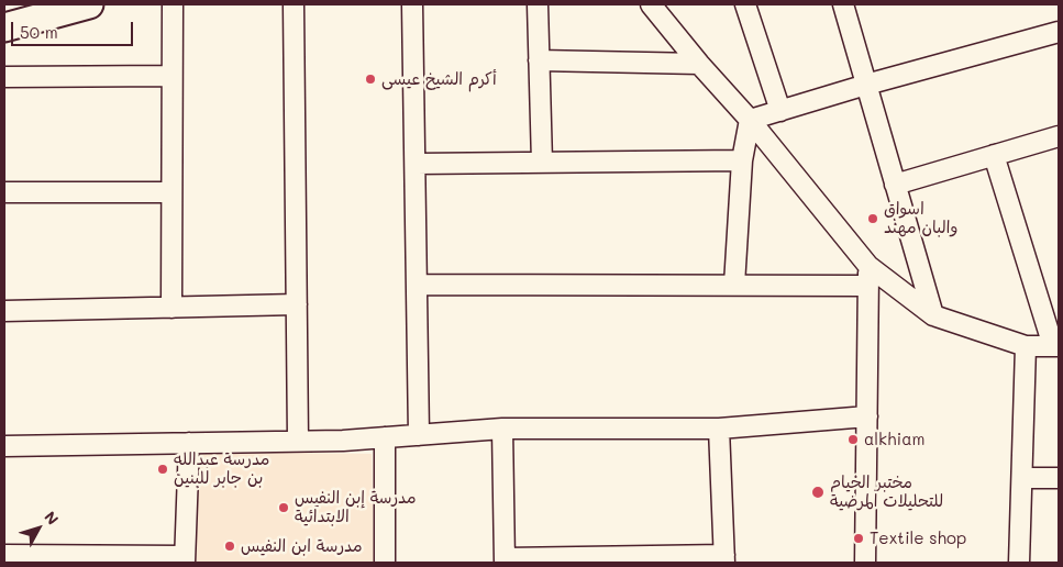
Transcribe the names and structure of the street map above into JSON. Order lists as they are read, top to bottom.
{
  "places": [
    "أكرم الشيخ عيسى",
    "اسواق والبان مهند",
    "alkhiam",
    "مدرسة عبدالله بن جابر للبنين",
    "مختبر الخيام للتحليلات المرضية",
    "مدرسة إبن النفيس الابتدائية",
    "Textile shop",
    "مدرسة ابن النفيس"
  ],
  "scale_bar": "50 m",
  "north": "top right"
}
